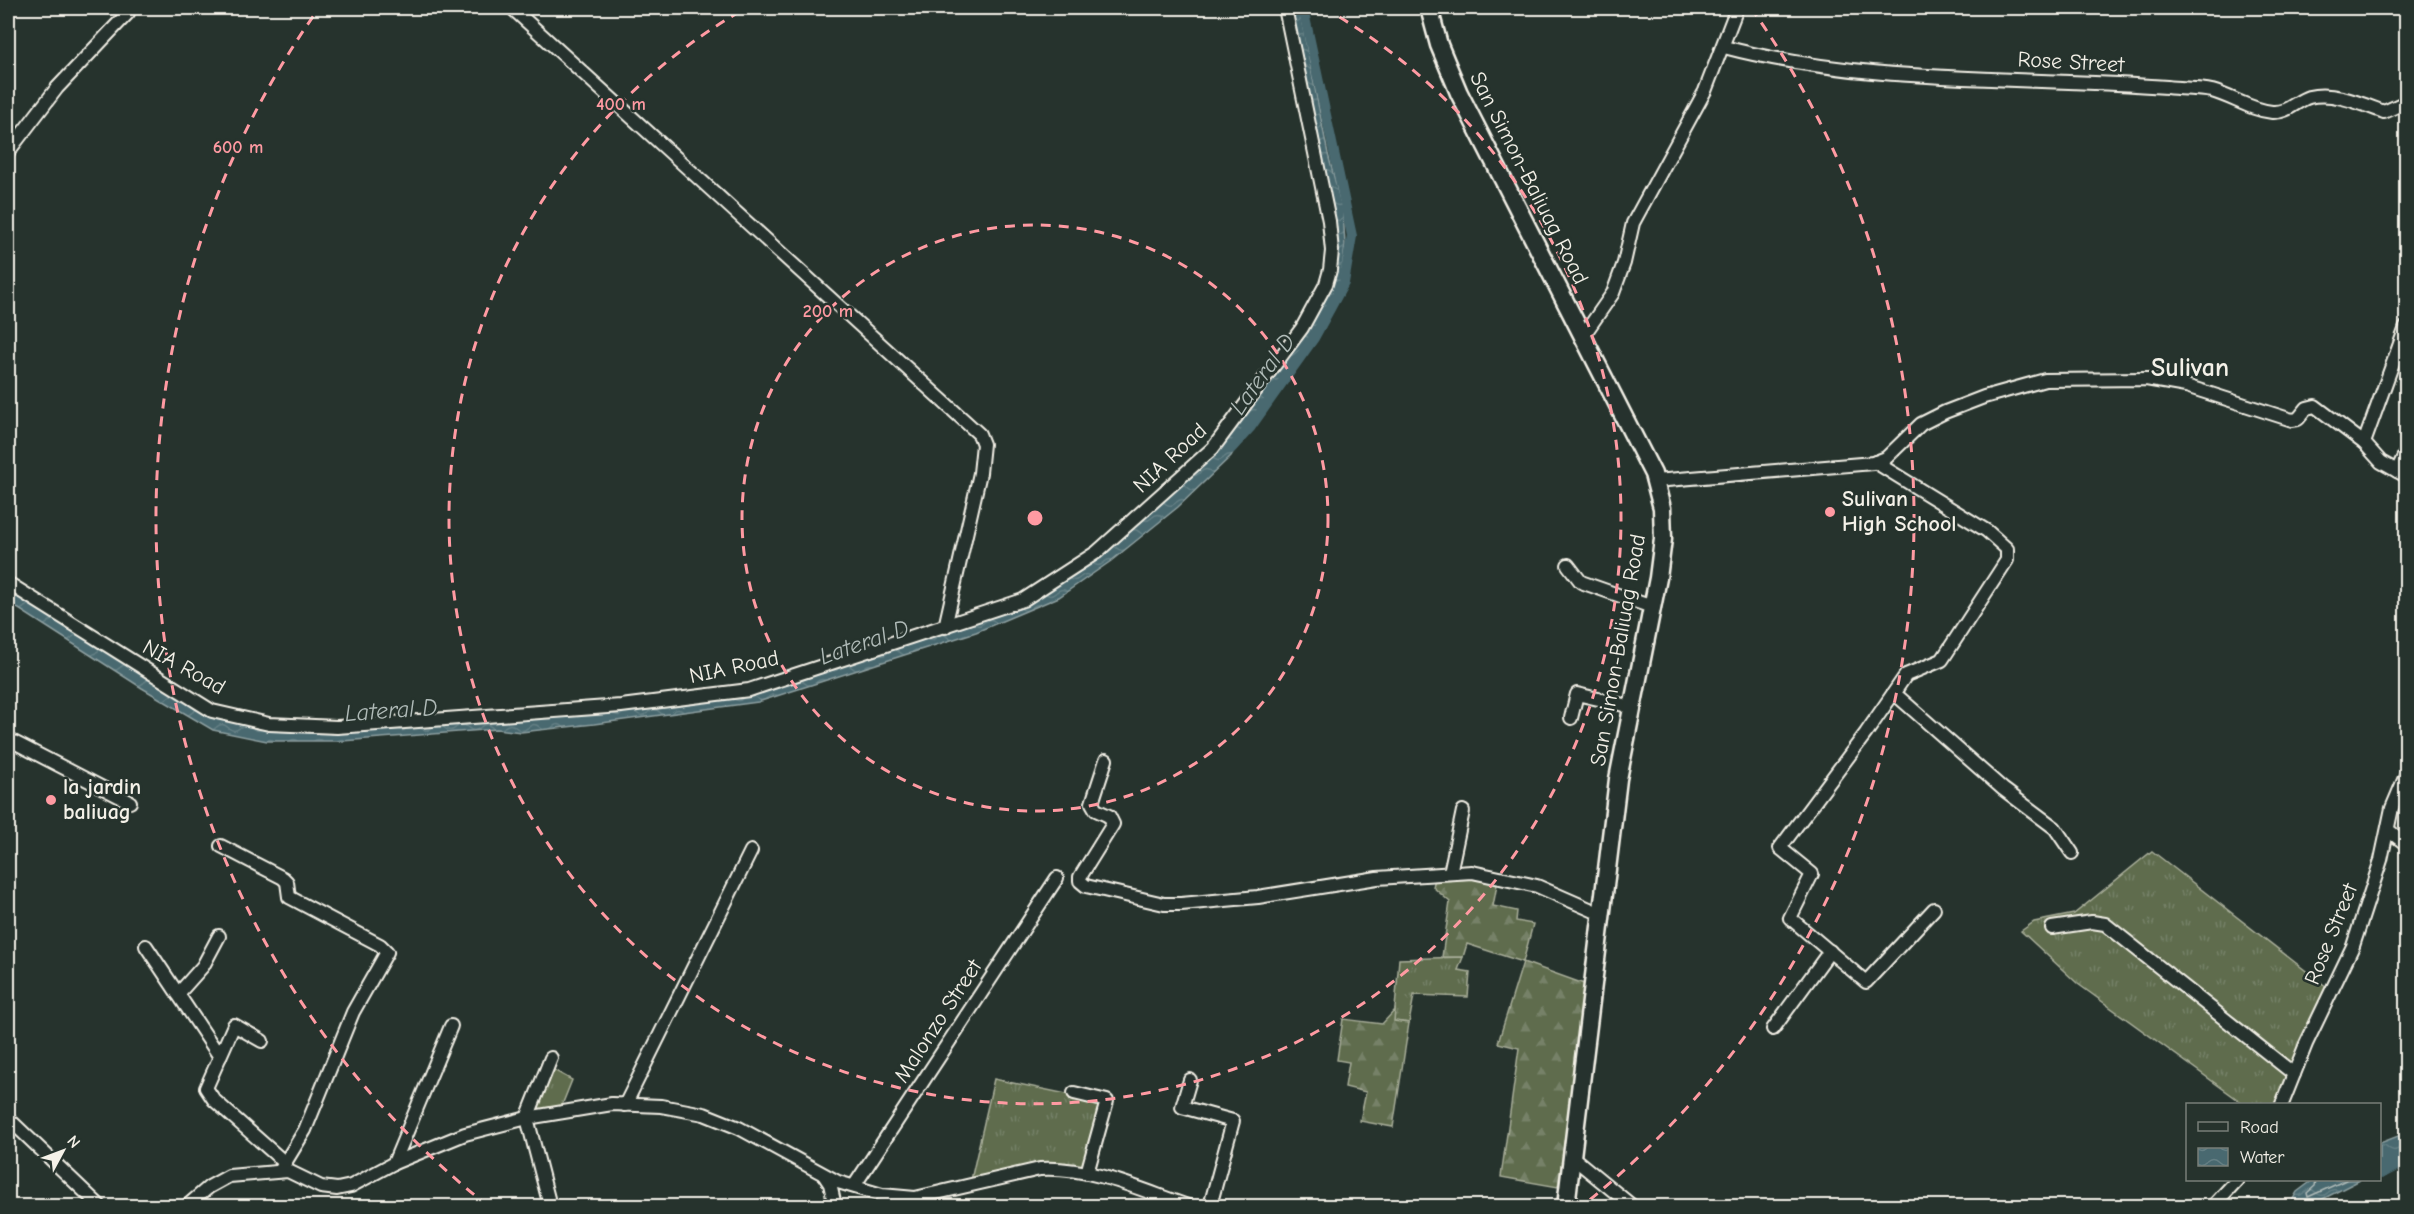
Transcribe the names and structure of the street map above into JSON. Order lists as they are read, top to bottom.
{
  "streets": {
    "main road": ["San Simon-Baliuag Road"],
    "street": ["Rose Street", "NIA Road", "Malonzo Street"]
  },
  "districts": ["Sulivan"],
  "water": ["Lateral D"],
  "places": ["Sulivan High School", "la jardin baliuag"],
  "legend": ["Road", "Water"],
  "north": "top right",
  "rings": ["400 m", "600 m", "200 m"]
}
